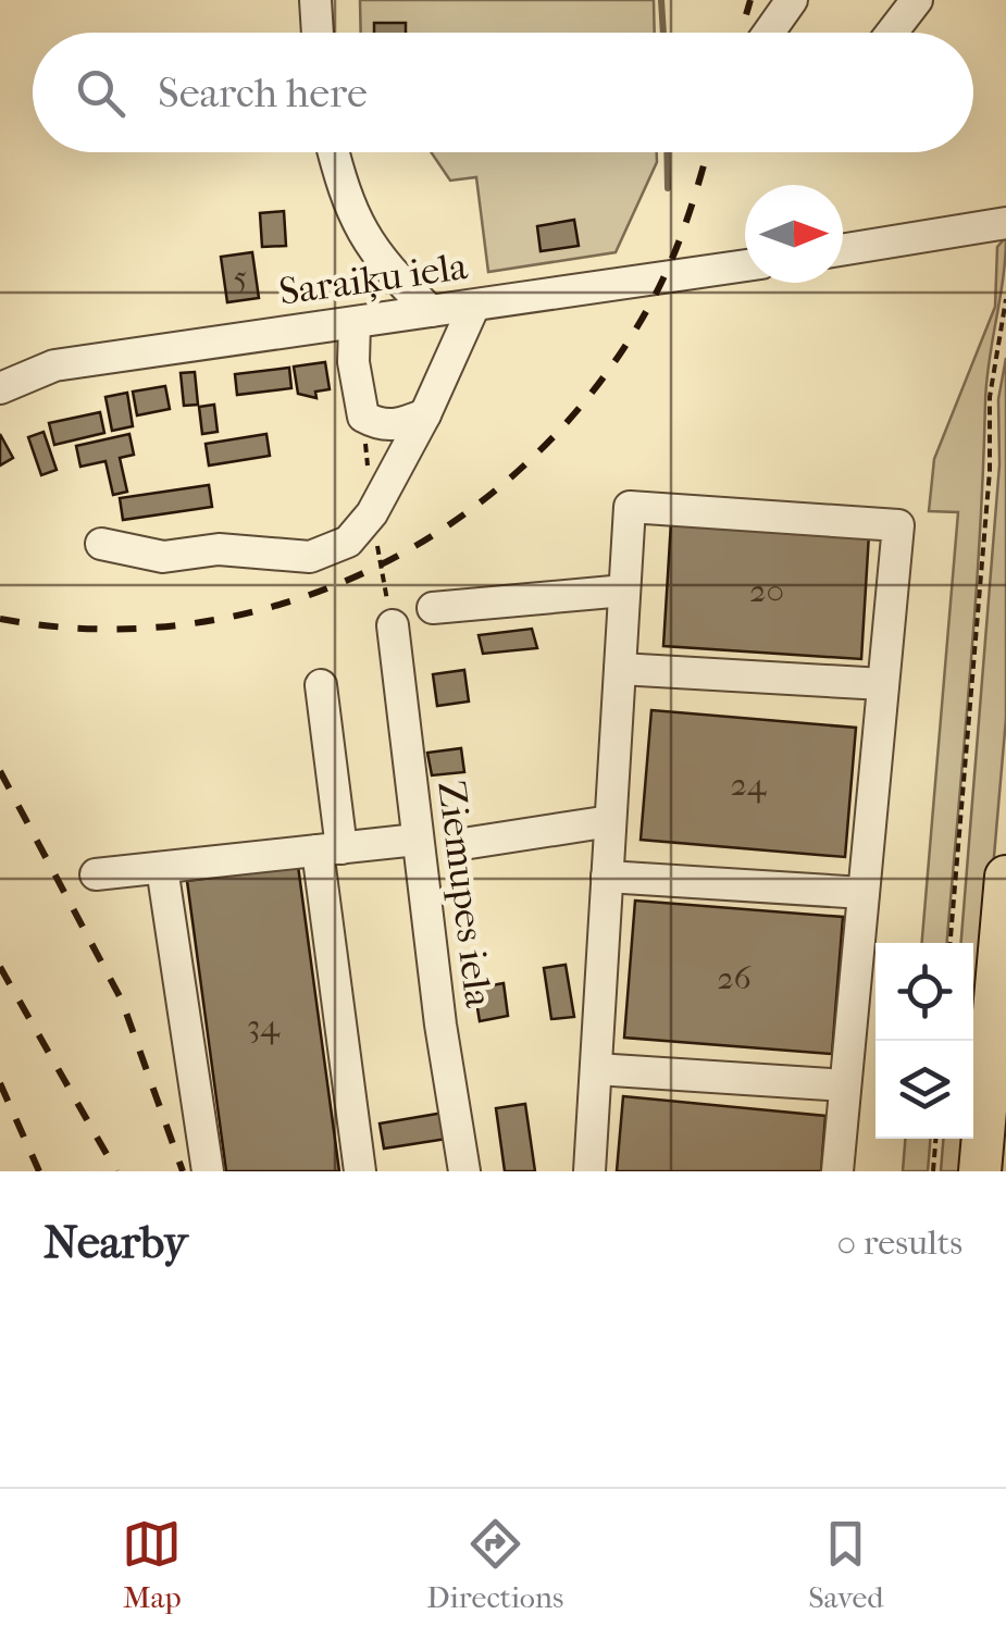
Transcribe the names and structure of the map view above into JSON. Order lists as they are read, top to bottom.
{
  "streets": {
    "street": ["Saraiķu iela", "Ziemupes iela"]
  },
  "house_numbers": [
    "5",
    "20",
    "24",
    "26",
    "34"
  ],
  "north": "right",
  "page": {
    "search": "Search here",
    "heading": ["Nearby", "0 results"],
    "nav": ["Map", "Directions", "Saved"]
  }
}
